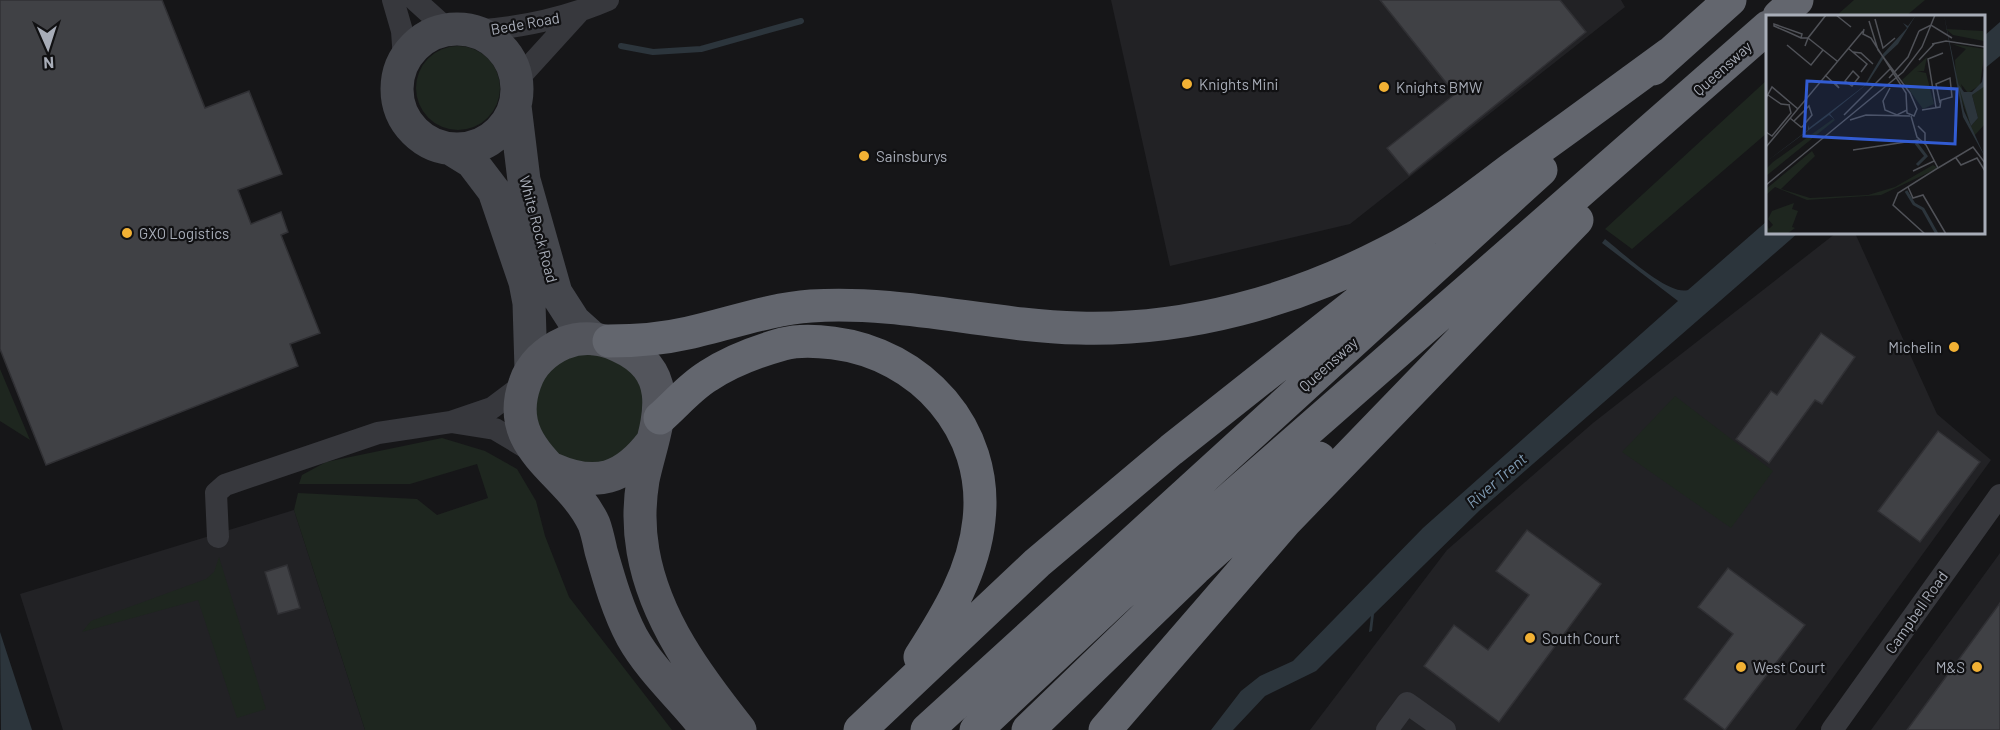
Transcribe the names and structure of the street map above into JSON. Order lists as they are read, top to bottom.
{
  "streets": {
    "highway": ["Queensway"],
    "street": ["Bede Road", "White Rock Road", "Campbell Road"]
  },
  "crossings": [
    ["Bede Road", "White Rock Road"]
  ],
  "water": ["River Trent"],
  "places": [
    "Knights Mini",
    "Knights BMW",
    "Sainsburys",
    "GXO Logistics",
    "Michelin",
    "South Court",
    "West Court",
    "M&S"
  ],
  "north": "bottom"
}
